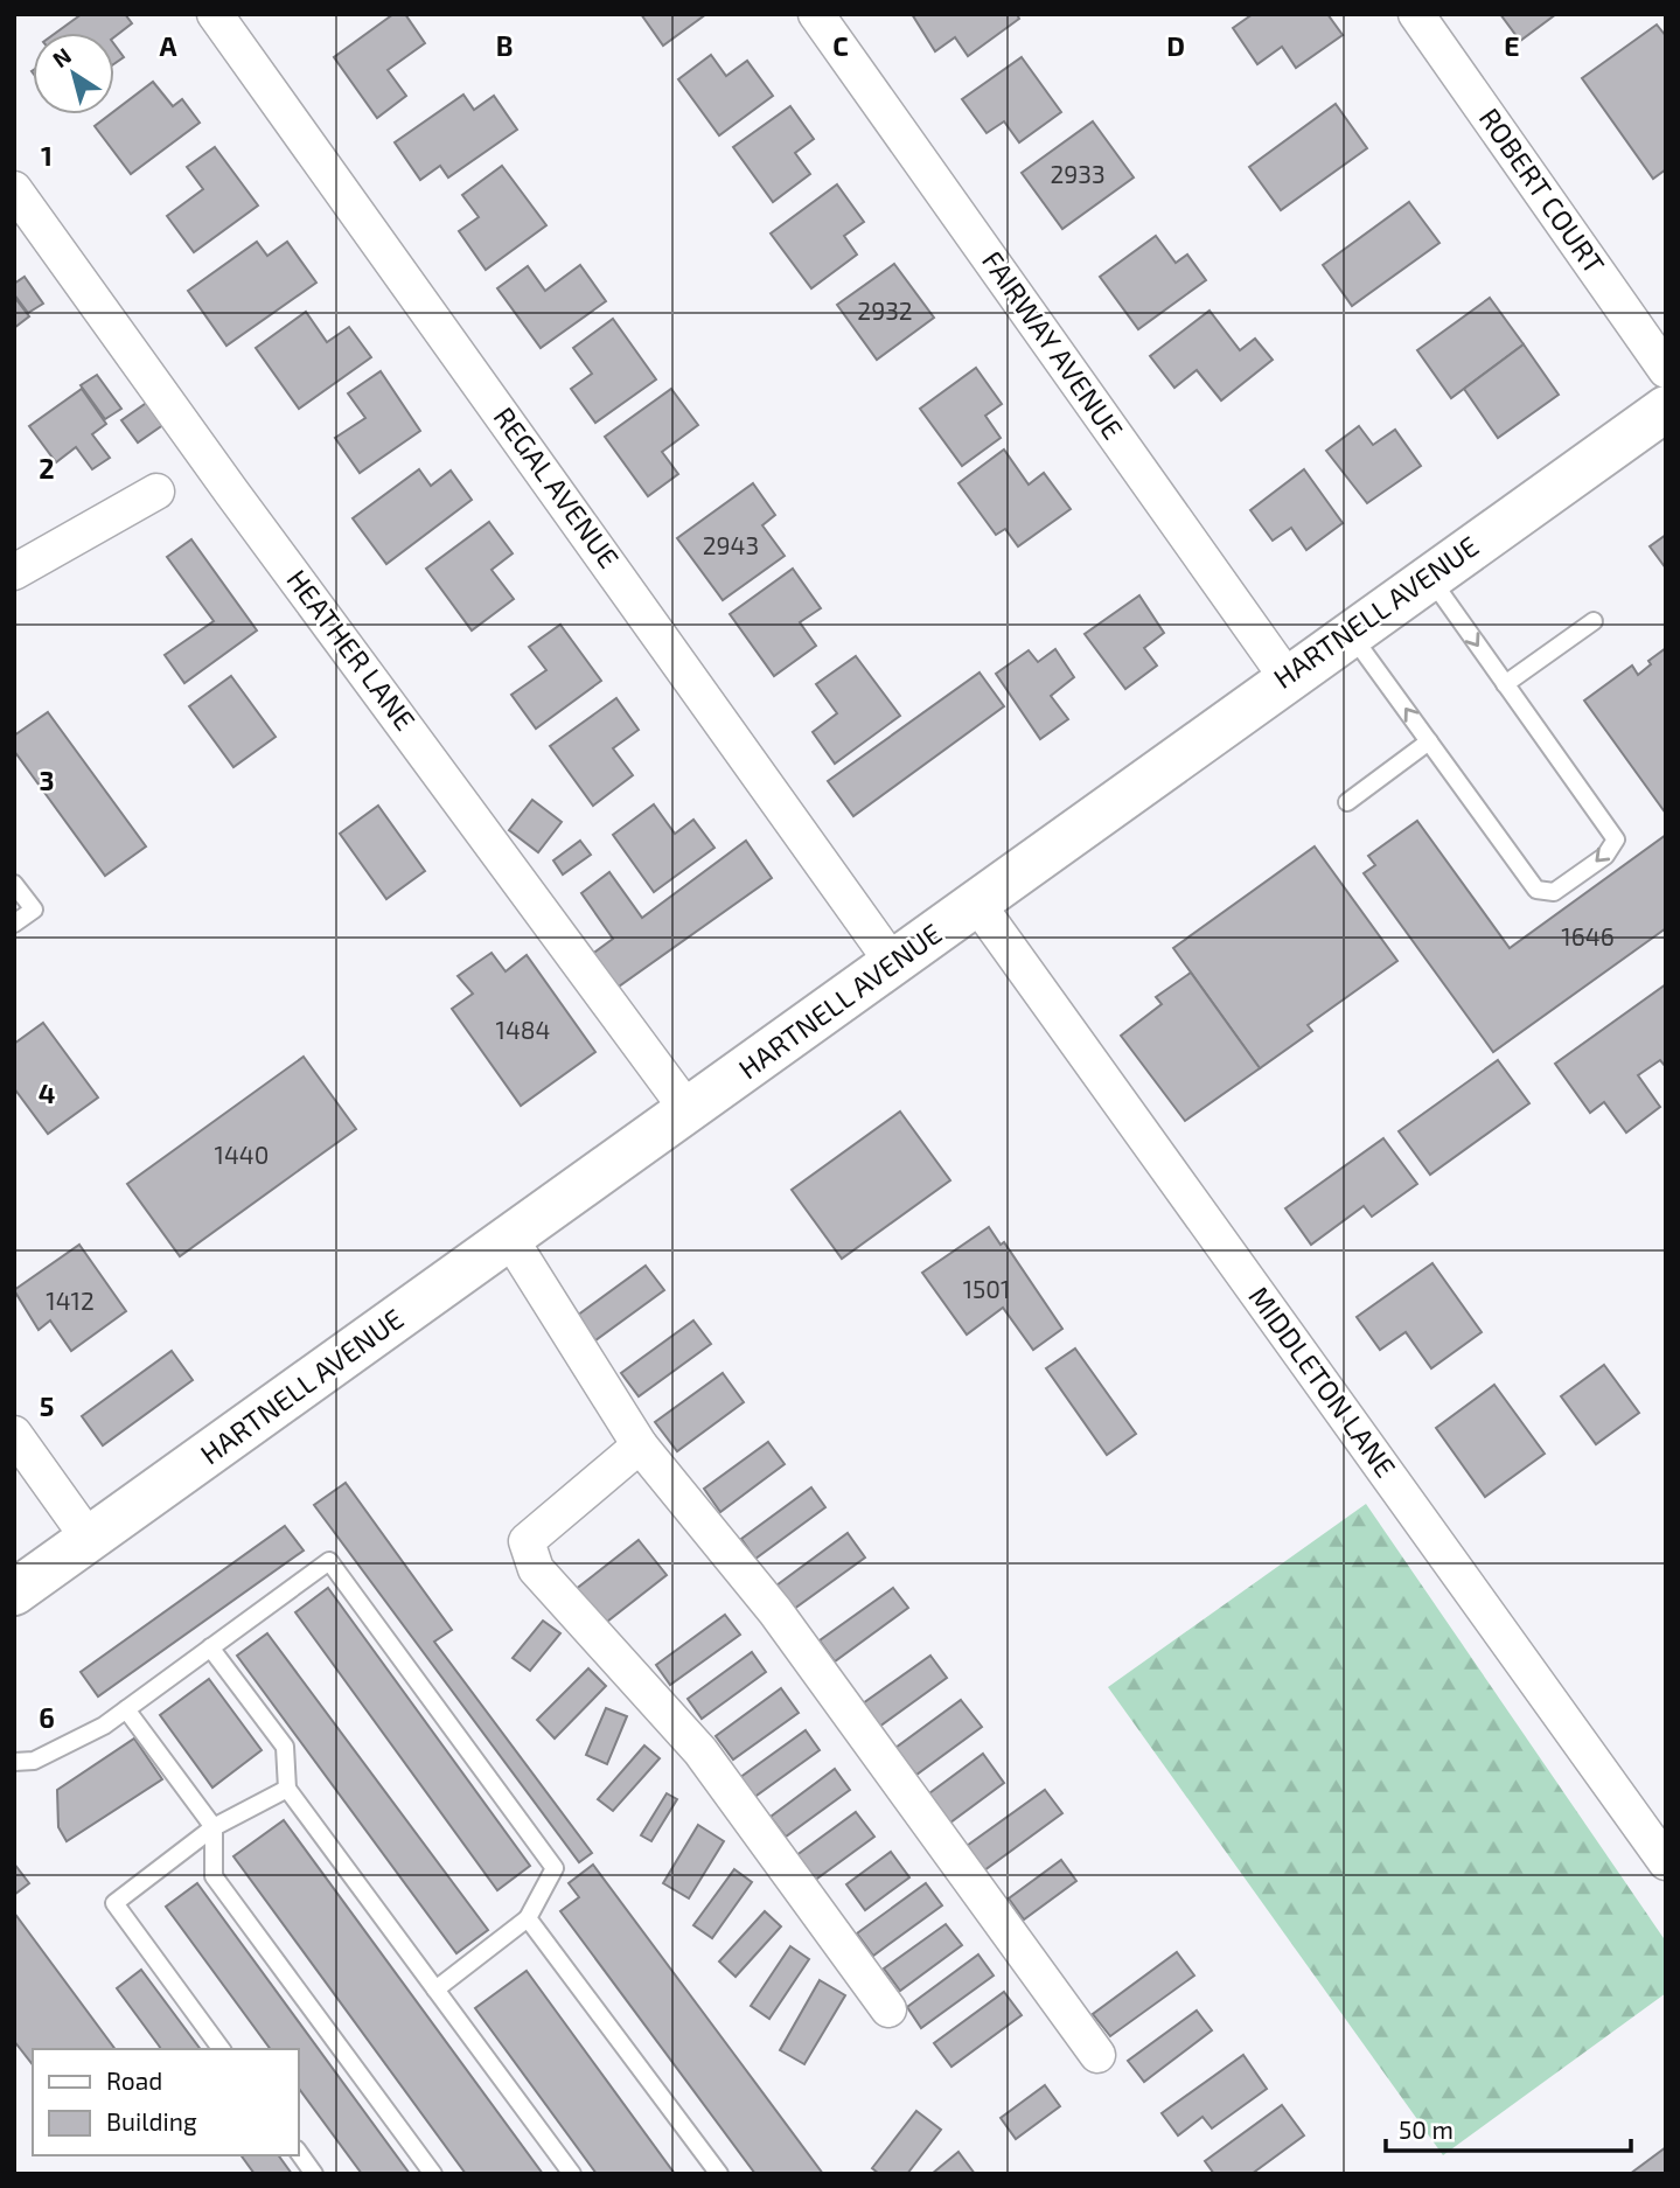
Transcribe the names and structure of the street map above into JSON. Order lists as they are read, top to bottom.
{
  "streets": {
    "main road": ["HARTNELL AVENUE"],
    "street": [
      "ROBERT COURT",
      "FAIRWAY AVENUE",
      "REGAL AVENUE",
      "HEATHER LANE",
      "MIDDLETON LANE"
    ]
  },
  "crossings": [
    ["FAIRWAY AVENUE", "HARTNELL AVENUE"],
    ["REGAL AVENUE", "HARTNELL AVENUE"],
    ["HARTNELL AVENUE", "HEATHER LANE"],
    ["HARTNELL AVENUE", "MIDDLETON LANE"]
  ],
  "house_numbers": [
    "2933",
    "2932",
    "2943",
    "1646",
    "1484",
    "1440",
    "1501",
    "1412"
  ],
  "legend": ["Road", "Building"],
  "scale_bar": "50 m",
  "north": "top left",
  "grid": {
    "columns": [
      "A",
      "B",
      "C",
      "D",
      "E"
    ],
    "rows": [
      "1",
      "2",
      "3",
      "4",
      "5",
      "6"
    ]
  }
}
